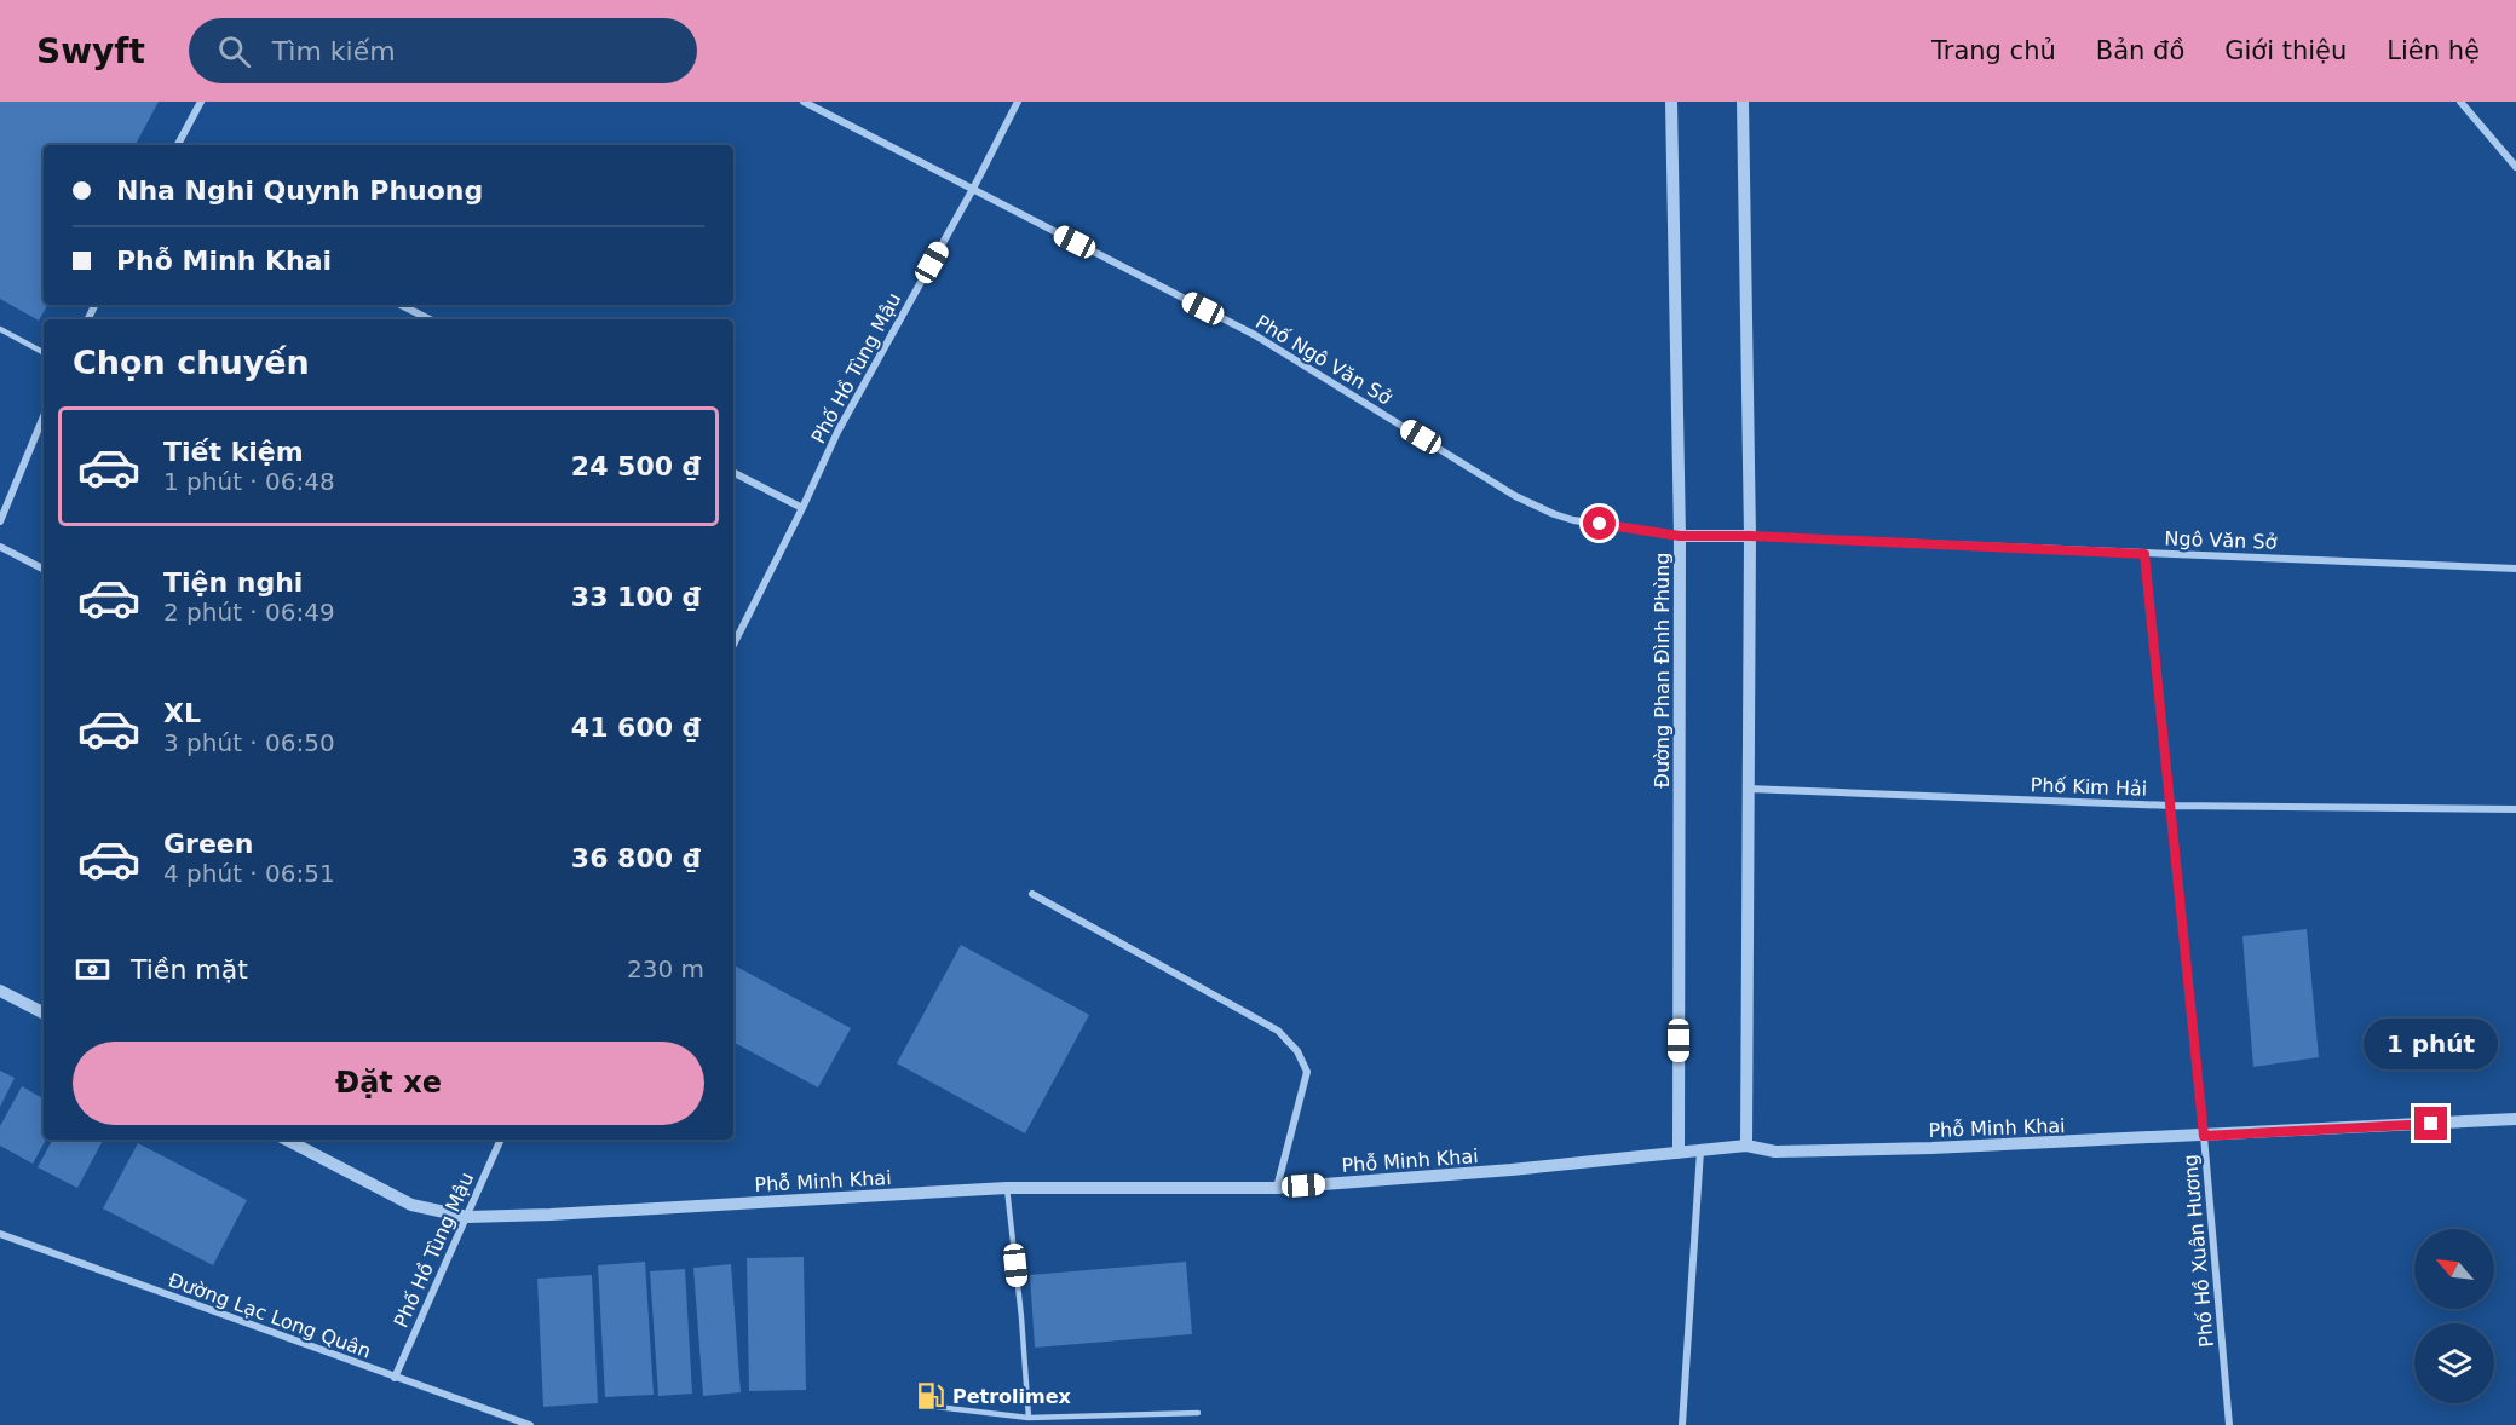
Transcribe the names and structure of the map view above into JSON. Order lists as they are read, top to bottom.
{
  "streets": {
    "street": [
      "Phố Ngô Văn Sở",
      "Phố Hồ Tùng Mậu",
      "Ngô Văn Sở",
      "Đường Phan Đình Phùng",
      "Phố Kim Hải",
      "Phỗ Minh Khai",
      "Phố Hồ Xuân Hương",
      "Đường Lạc Long Quân"
    ]
  },
  "crossings": [
    ["Phố Ngô Văn Sở", "Phố Hồ Tùng Mậu"],
    ["Phố Ngô Văn Sở", "Đường Phan Đình Phùng"],
    ["Phố Hồ Tùng Mậu", "Phỗ Minh Khai"],
    ["Phố Hồ Tùng Mậu", "Đường Lạc Long Quân"],
    ["Ngô Văn Sở", "Phố Hồ Xuân Hương"],
    ["Đường Phan Đình Phùng", "Phỗ Minh Khai"],
    ["Phố Kim Hải", "Phố Hồ Xuân Hương"],
    ["Phỗ Minh Khai", "Phố Hồ Xuân Hương"]
  ],
  "places": {
    "fuel station": ["Petrolimex"]
  },
  "north": "top left",
  "page": {
    "header": "Swyft",
    "search": "Tìm kiếm",
    "nav": [
      "Trang chủ",
      "Bản đồ",
      "Giới thiệu",
      "Liên hệ"
    ],
    "banner": ["Nha Nghi Quynh Phuong", "Phỗ Minh Khai"],
    "heading": "Chọn chuyến",
    "list": [
      {
        "name": "Tiết kiệm",
        "note": "1 phút · 06:48",
        "value": "24 500 ₫"
      },
      {
        "name": "Tiện nghi",
        "note": "2 phút · 06:49",
        "value": "33 100 ₫"
      },
      {
        "name": "XL",
        "note": "3 phút · 06:50",
        "value": "41 600 ₫"
      },
      {
        "name": "Green",
        "note": "4 phút · 06:51",
        "value": "36 800 ₫"
      }
    ],
    "pay": ["Tiền mặt", "230 m"],
    "bubble": "1 phút",
    "buttons": "Đặt xe"
  }
}
